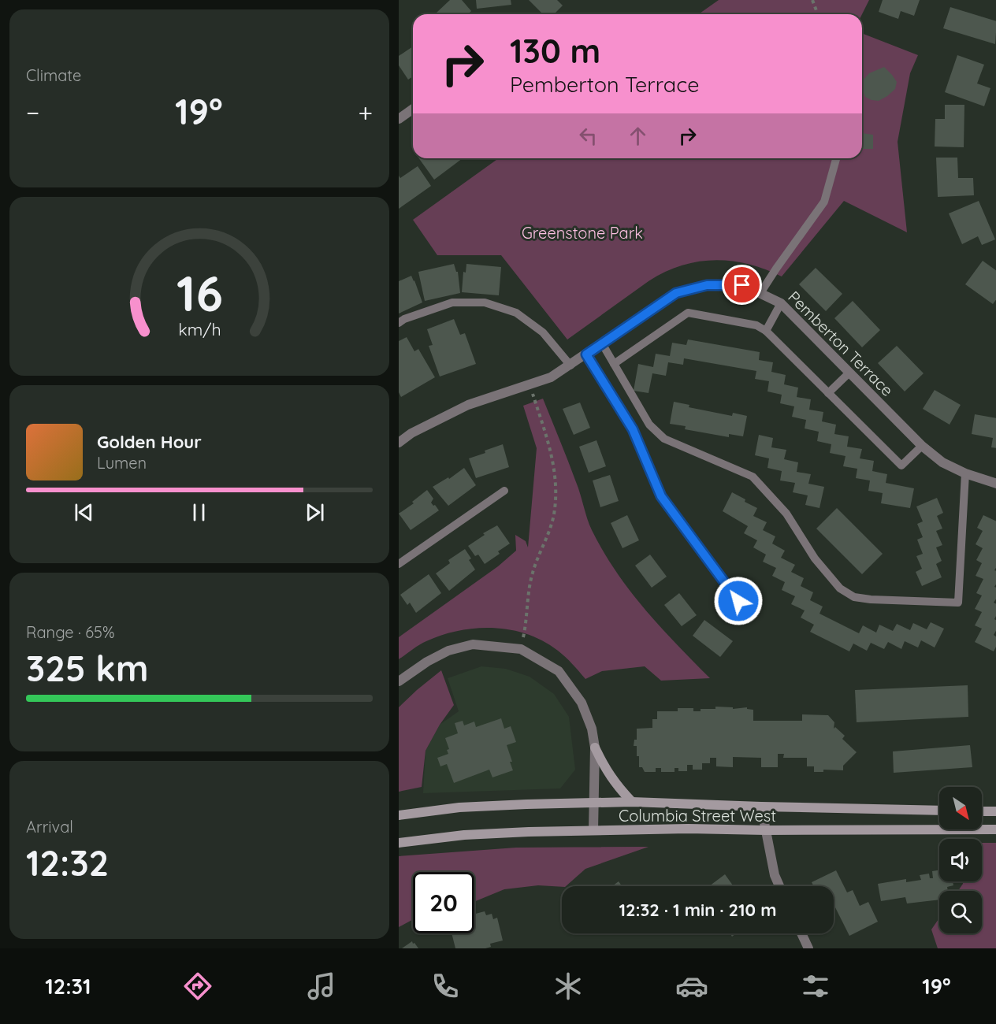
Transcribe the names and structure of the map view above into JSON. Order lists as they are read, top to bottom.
{
  "streets": {
    "main road": ["Columbia Street West"],
    "street": ["Pemberton Terrace"]
  },
  "parks": ["Greenstone Park"],
  "north": "bottom right",
  "page": {
    "tile": [
      "Climate",
      ["Range · 65%", "325 km"],
      ["Arrival", "12:32"]
    ],
    "turn": ["130 m", "Pemberton Terrace"],
    "heat": ["−", "19°", "+"],
    "song": ["Golden Hour", "Lumen"],
    "limit": "20",
    "trip": "12:32 · 1 min · 210 m",
    "tabs": ["12:31", "19°"],
    "gauge": ["16", "km/h"]
  }
}
